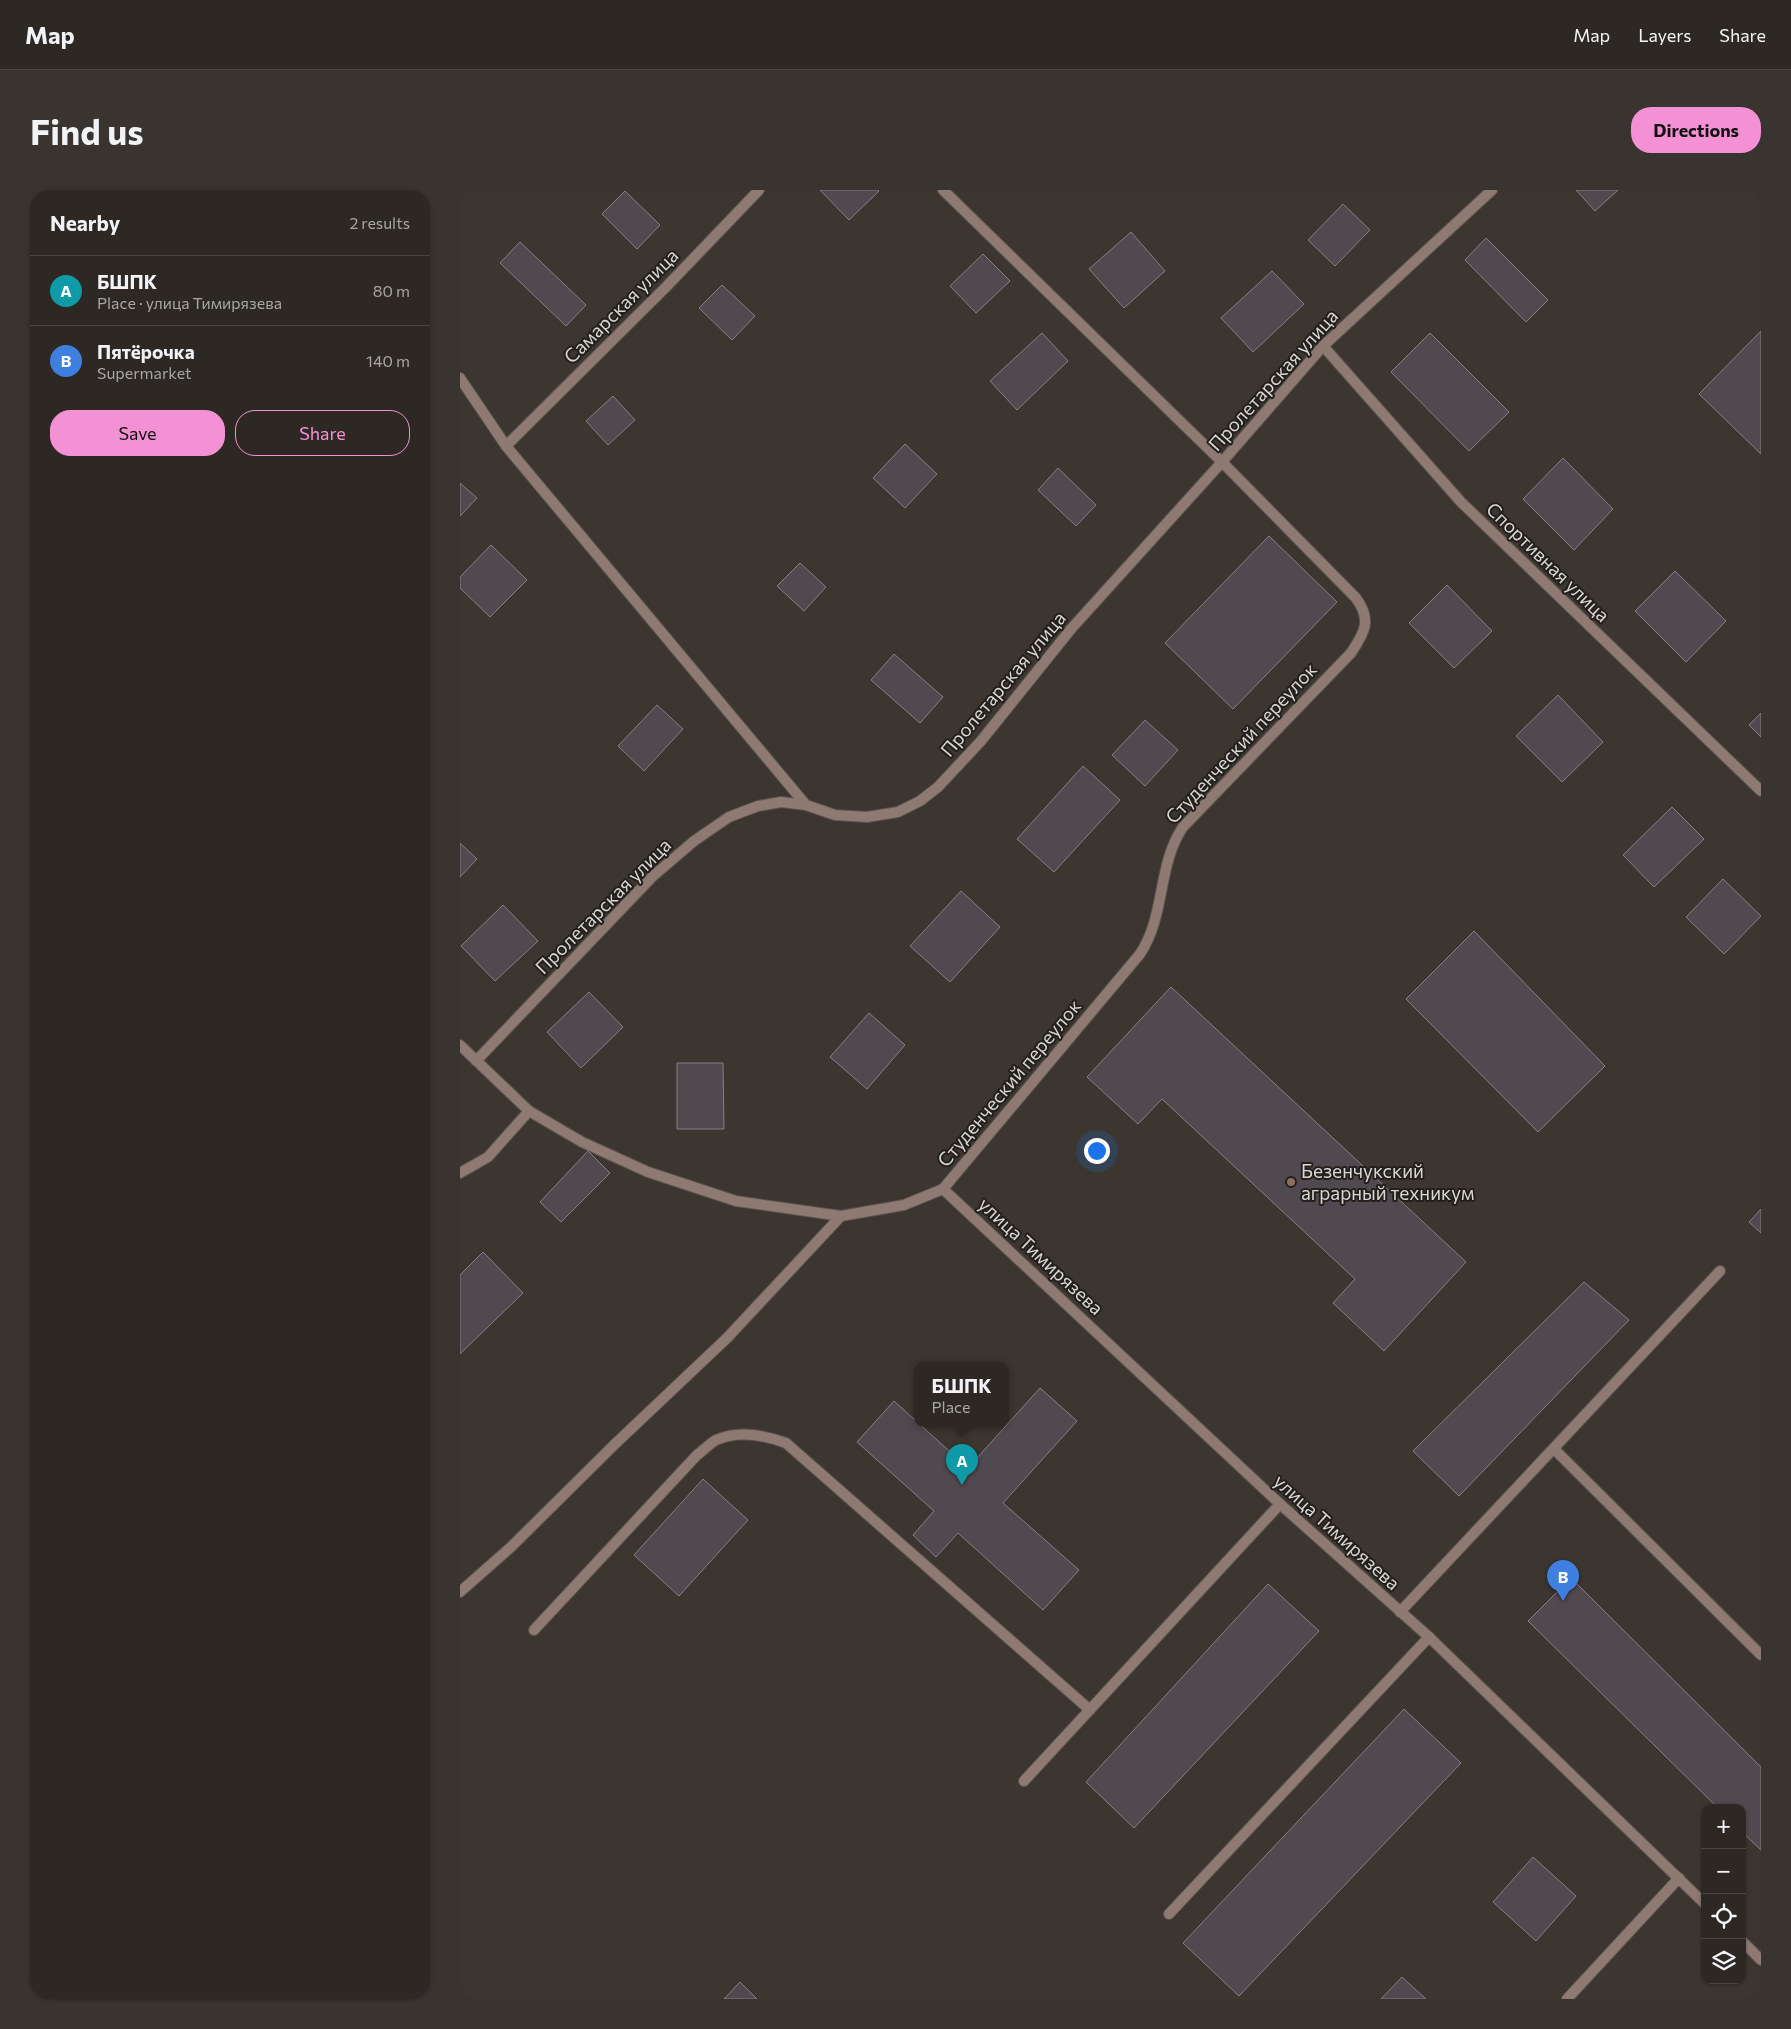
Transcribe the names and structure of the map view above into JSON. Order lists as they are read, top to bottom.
{
  "streets": {
    "street": [
      "Самарская улица",
      "Пролетарская улица",
      "Спортивная улица",
      "Студенческий переулок",
      "улица Тимирязева"
    ]
  },
  "crossings": [
    ["Пролетарская улица", "Спортивная улица"],
    ["Пролетарская улица", "Студенческий переулок"],
    ["Студенческий переулок", "улица Тимирязева"]
  ],
  "places": ["Безенчукский аграрный техникум"],
  "page": {
    "header": "Map",
    "nav": ["Map", "Layers", "Share"],
    "buttons": [
      "Directions",
      ["Save", "Share"]
    ],
    "title": "Find us",
    "heading": ["Nearby", "2 results"],
    "list": [
      {
        "mark": "A",
        "name": "БШПК",
        "note": "Place · улица Тимирязева",
        "value": "80 m"
      },
      {
        "mark": "B",
        "name": "Пятёрочка",
        "note": "Supermarket",
        "value": "140 m"
      }
    ],
    "popup": ["БШПК", "Place"],
    "pins": ["A", "B"],
    "map_buttons": ["+", "−"]
  }
}
